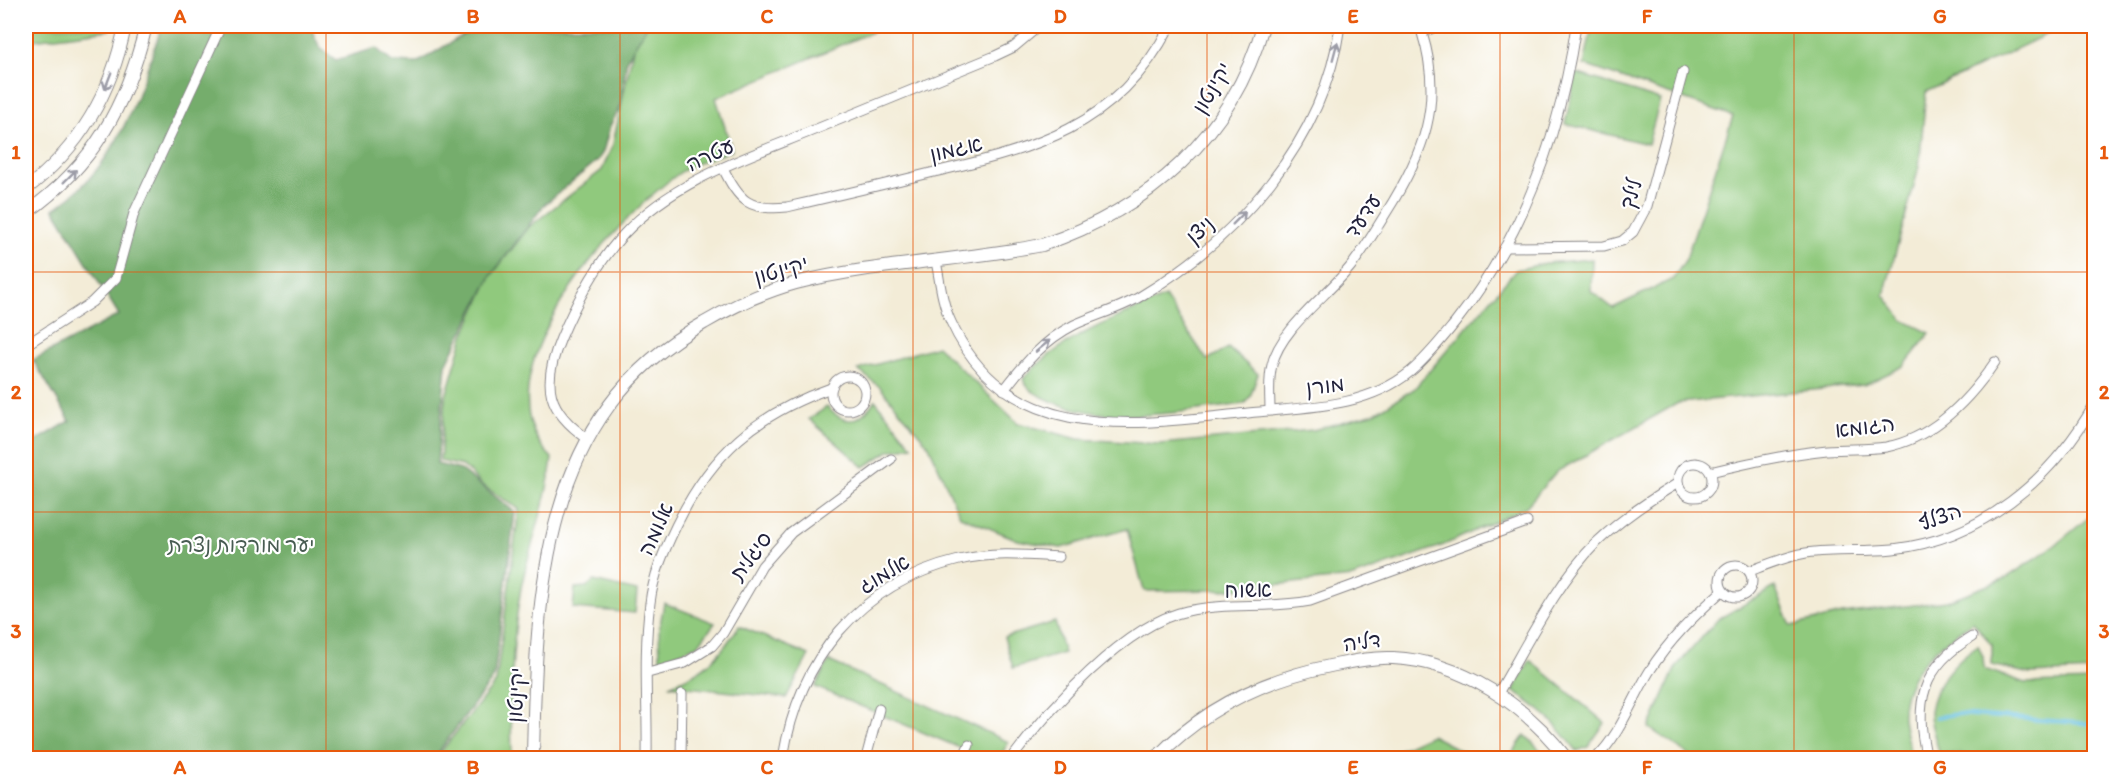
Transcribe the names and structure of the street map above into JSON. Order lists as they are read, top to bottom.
{
  "streets": {
    "street": [
      "יקינטון",
      "אגמון",
      "עטרה",
      "לילך",
      "עדעד",
      "ניצן",
      "מורן",
      "הגומא",
      "הצלף",
      "אלומה",
      "סיגלית",
      "אלמוג",
      "אשוח",
      "דליה"
    ]
  },
  "crossings": [
    ["יקינטון", "עטרה"],
    ["יקינטון", "מורן"],
    ["אגמון", "עטרה"],
    ["לילך", "מורן"],
    ["עדעד", "מורן"],
    ["ניצן", "מורן"],
    ["אלומה", "סיגלית"]
  ],
  "one_way": ["ניצן"],
  "parks": ["יער מורדות נצרת"],
  "grid": {
    "columns": [
      "A",
      "B",
      "C",
      "D",
      "E",
      "F",
      "G"
    ],
    "rows": ["1", "2", "3"]
  }
}
